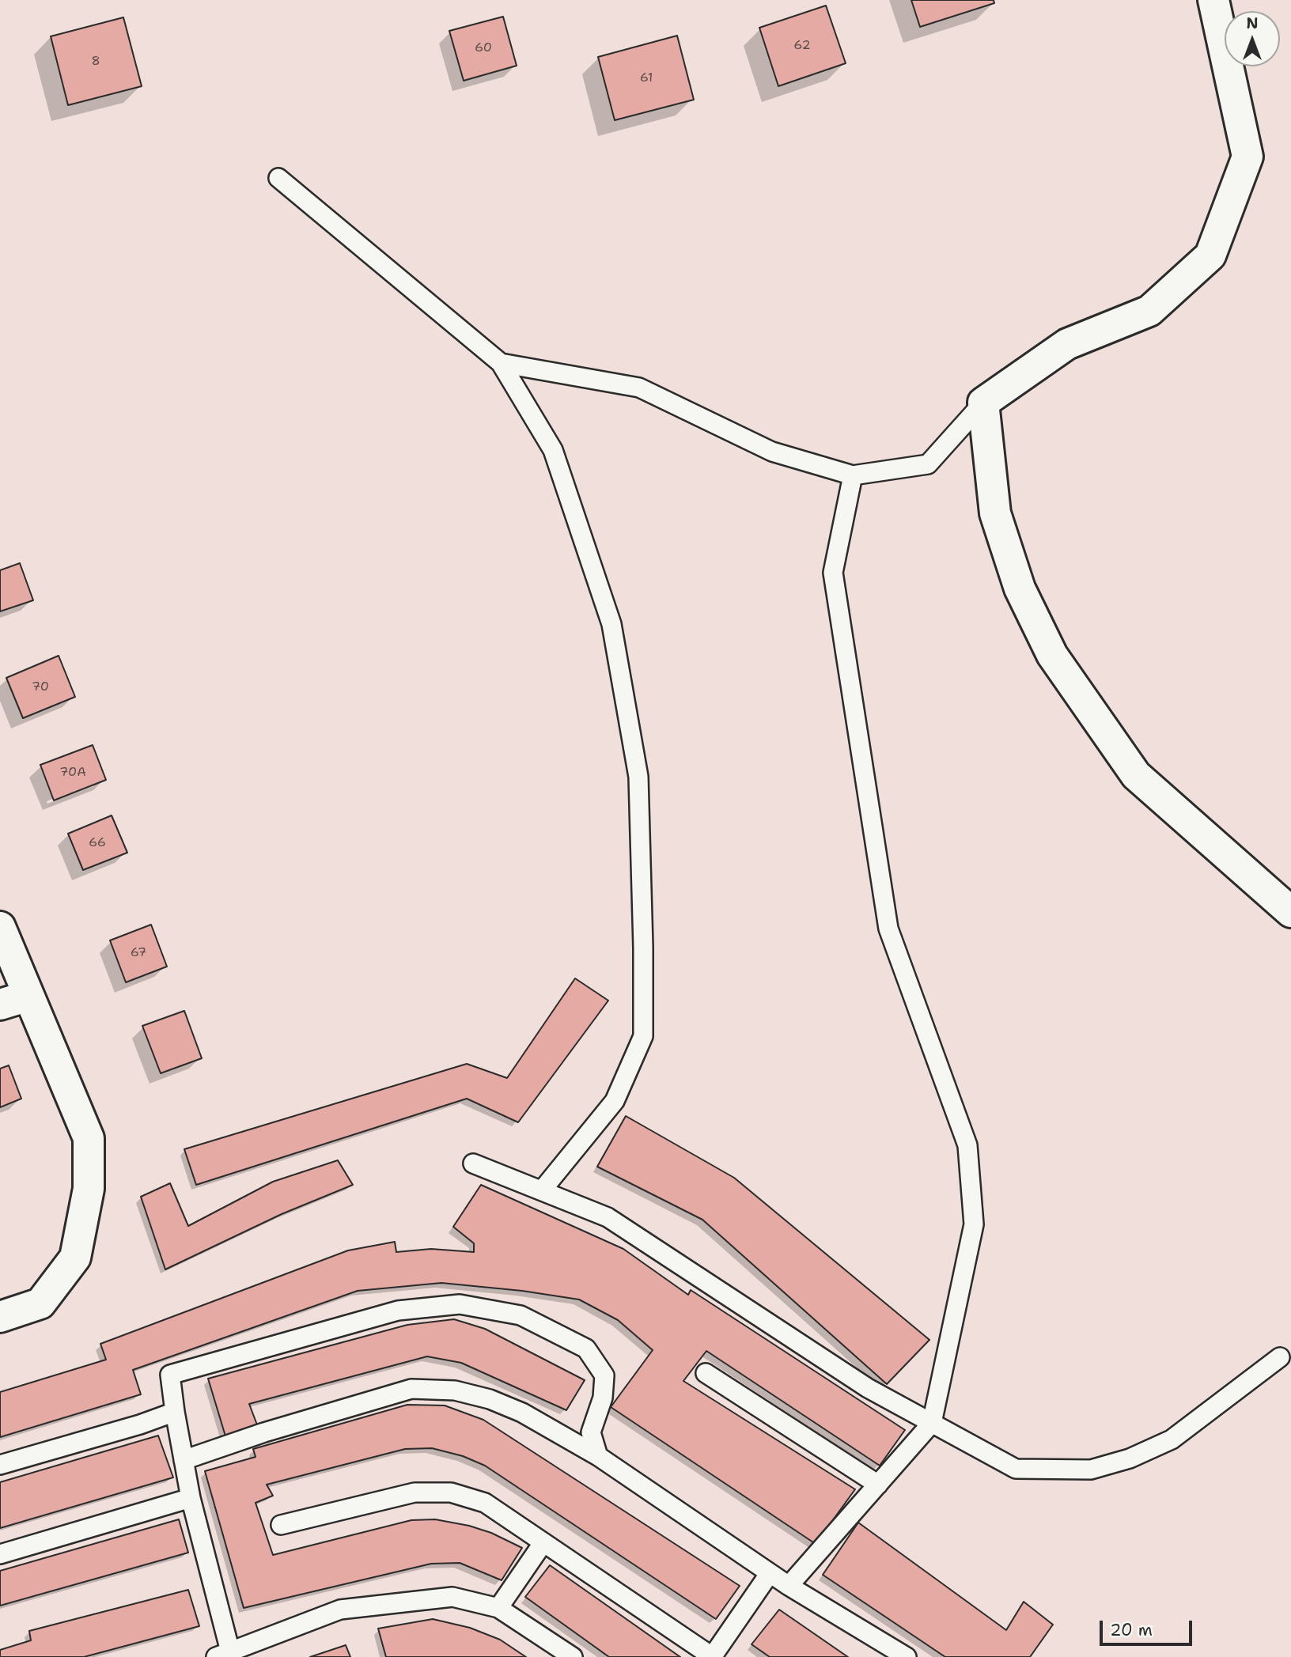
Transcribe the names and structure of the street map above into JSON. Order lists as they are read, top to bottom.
{
  "house_numbers": [
    "62",
    "60",
    "8",
    "61",
    "70",
    "70А",
    "66",
    "67"
  ],
  "scale_bar": "20 m",
  "north": "top"
}
